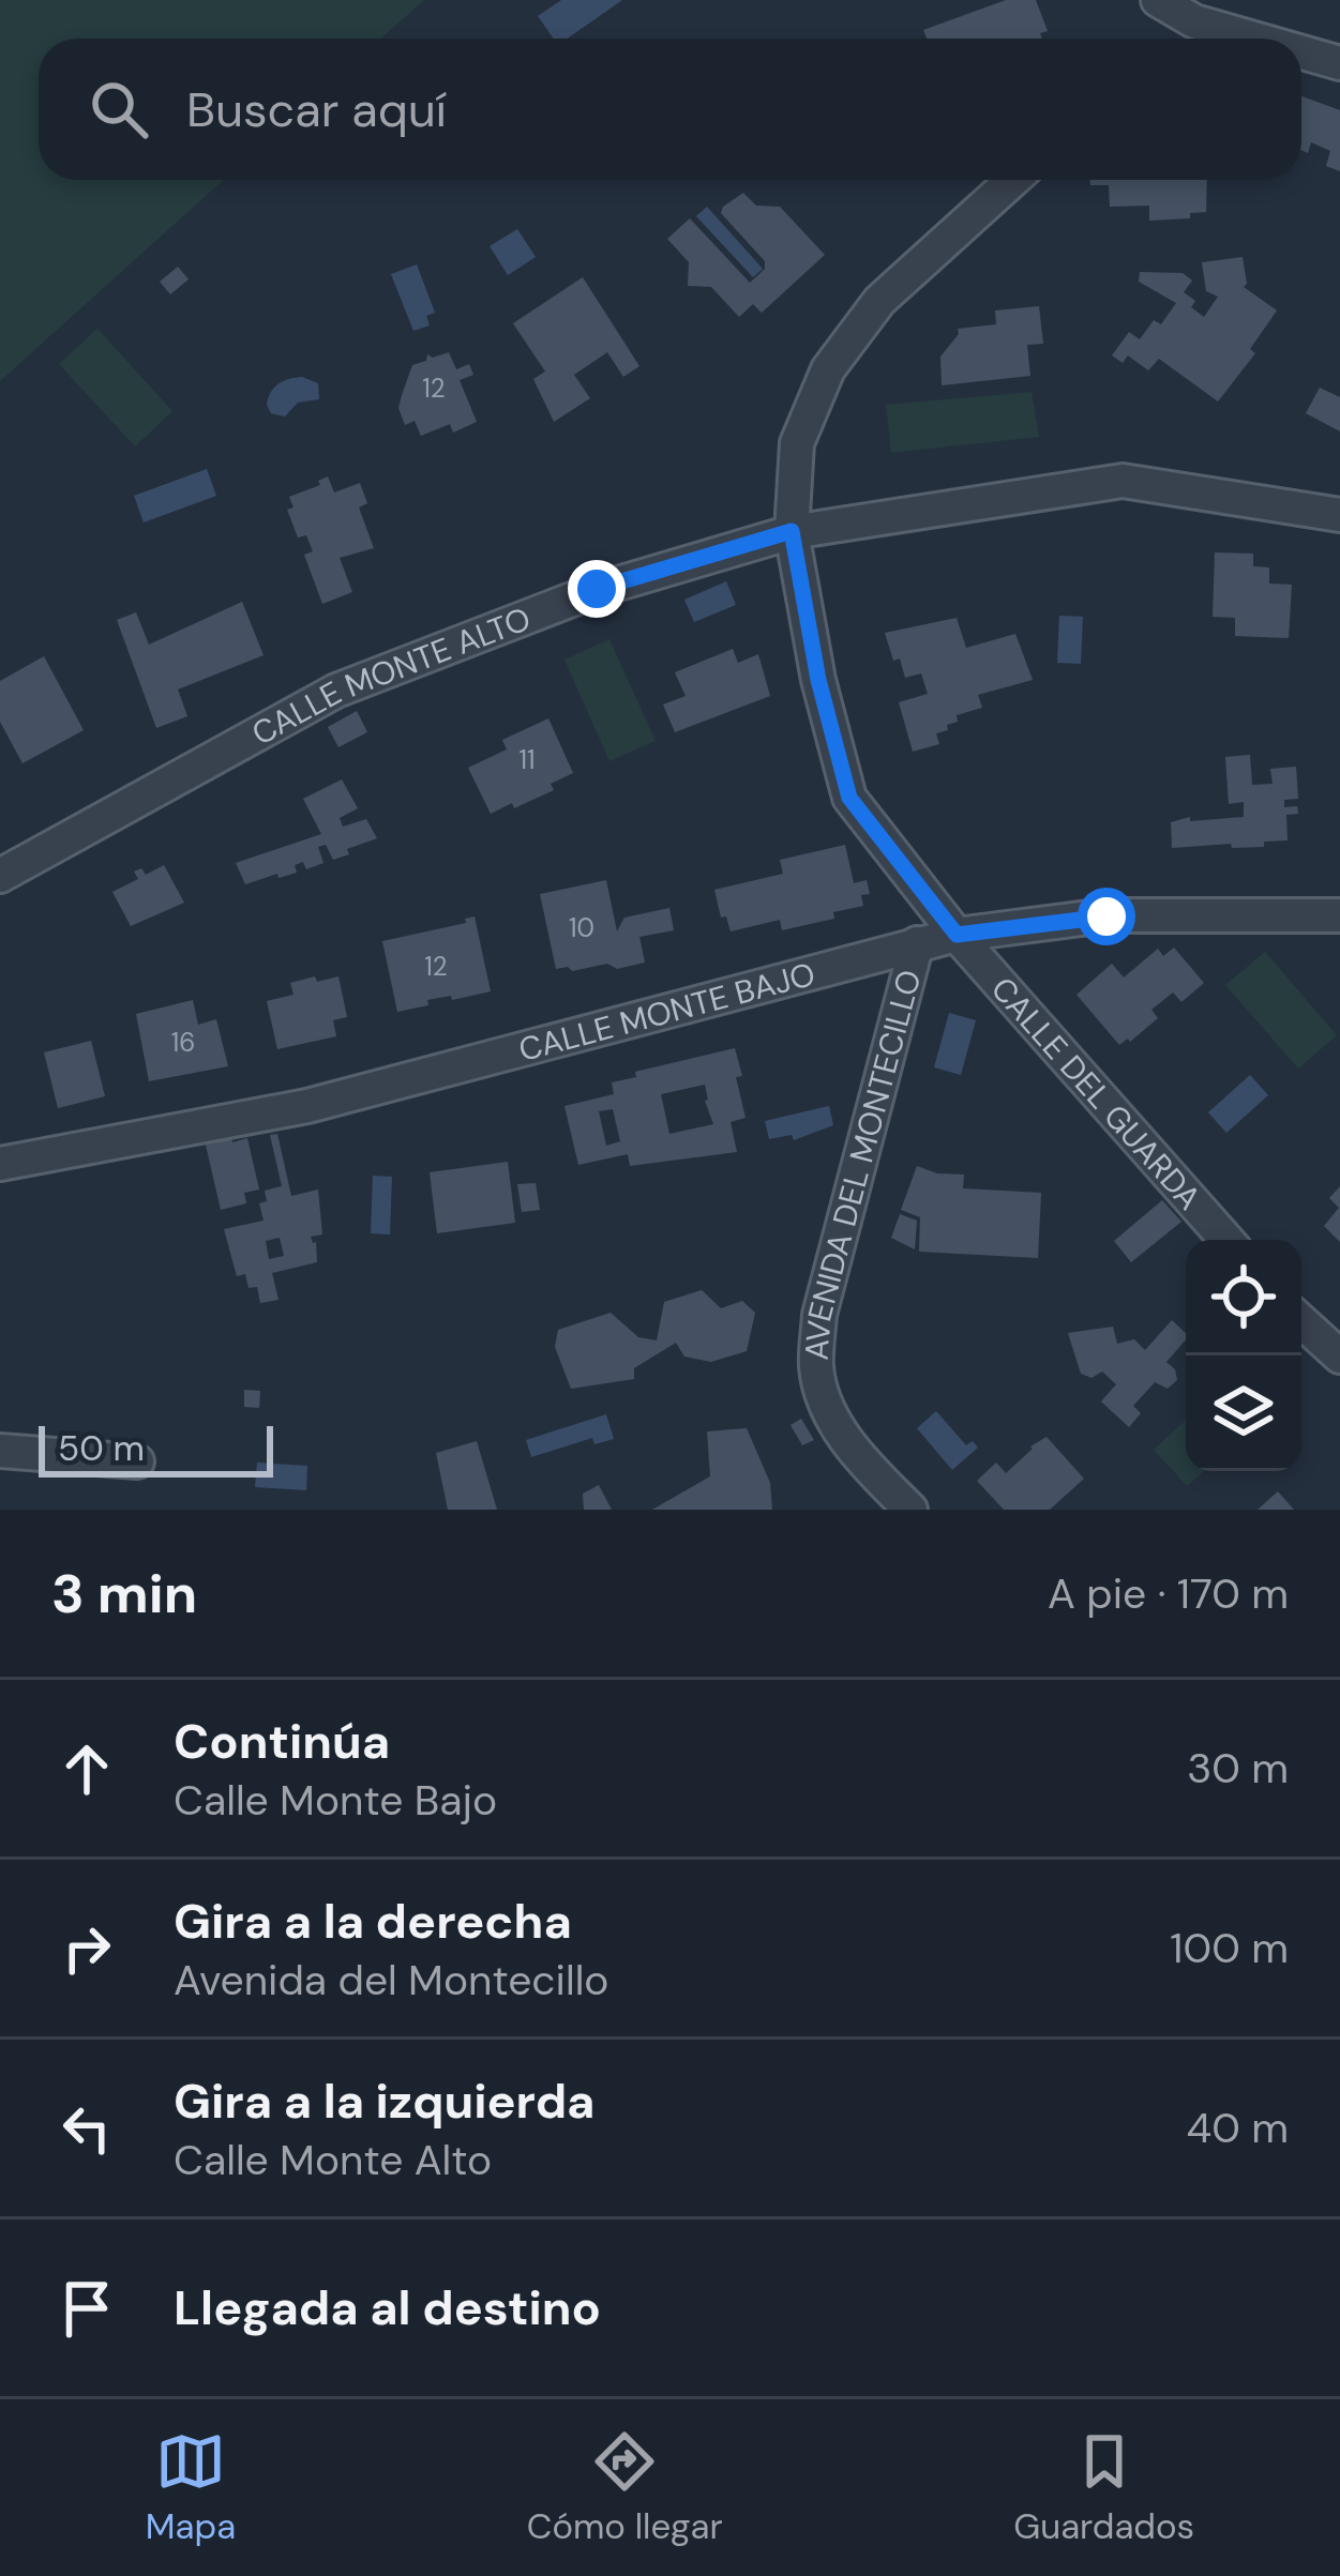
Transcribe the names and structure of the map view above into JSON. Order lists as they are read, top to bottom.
{
  "streets": {
    "street": [
      "CALLE MONTE ALTO",
      "CALLE MONTE BAJO",
      "CALLE DEL GUARDA",
      "AVENIDA DEL MONTECILLO"
    ]
  },
  "crossings": [
    ["CALLE MONTE ALTO", "AVENIDA DEL MONTECILLO"],
    ["CALLE MONTE BAJO", "CALLE DEL GUARDA"],
    ["CALLE MONTE BAJO", "AVENIDA DEL MONTECILLO"],
    ["CALLE DEL GUARDA", "AVENIDA DEL MONTECILLO"]
  ],
  "house_numbers": [
    "12",
    "11",
    "10",
    "12",
    "16"
  ],
  "scale_bar": "50 m",
  "page": {
    "search": "Buscar aquí",
    "scale": "50 m",
    "heading": ["3 min", "A pie · 170 m"],
    "list": [
      ["Continúa", "Calle Monte Bajo", "30 m"],
      ["Gira a la derecha", "Avenida del Montecillo", "100 m"],
      ["Gira a la izquierda", "Calle Monte Alto", "40 m"],
      "Llegada al destino"
    ],
    "nav": ["Mapa", "Cómo llegar", "Guardados"]
  }
}
